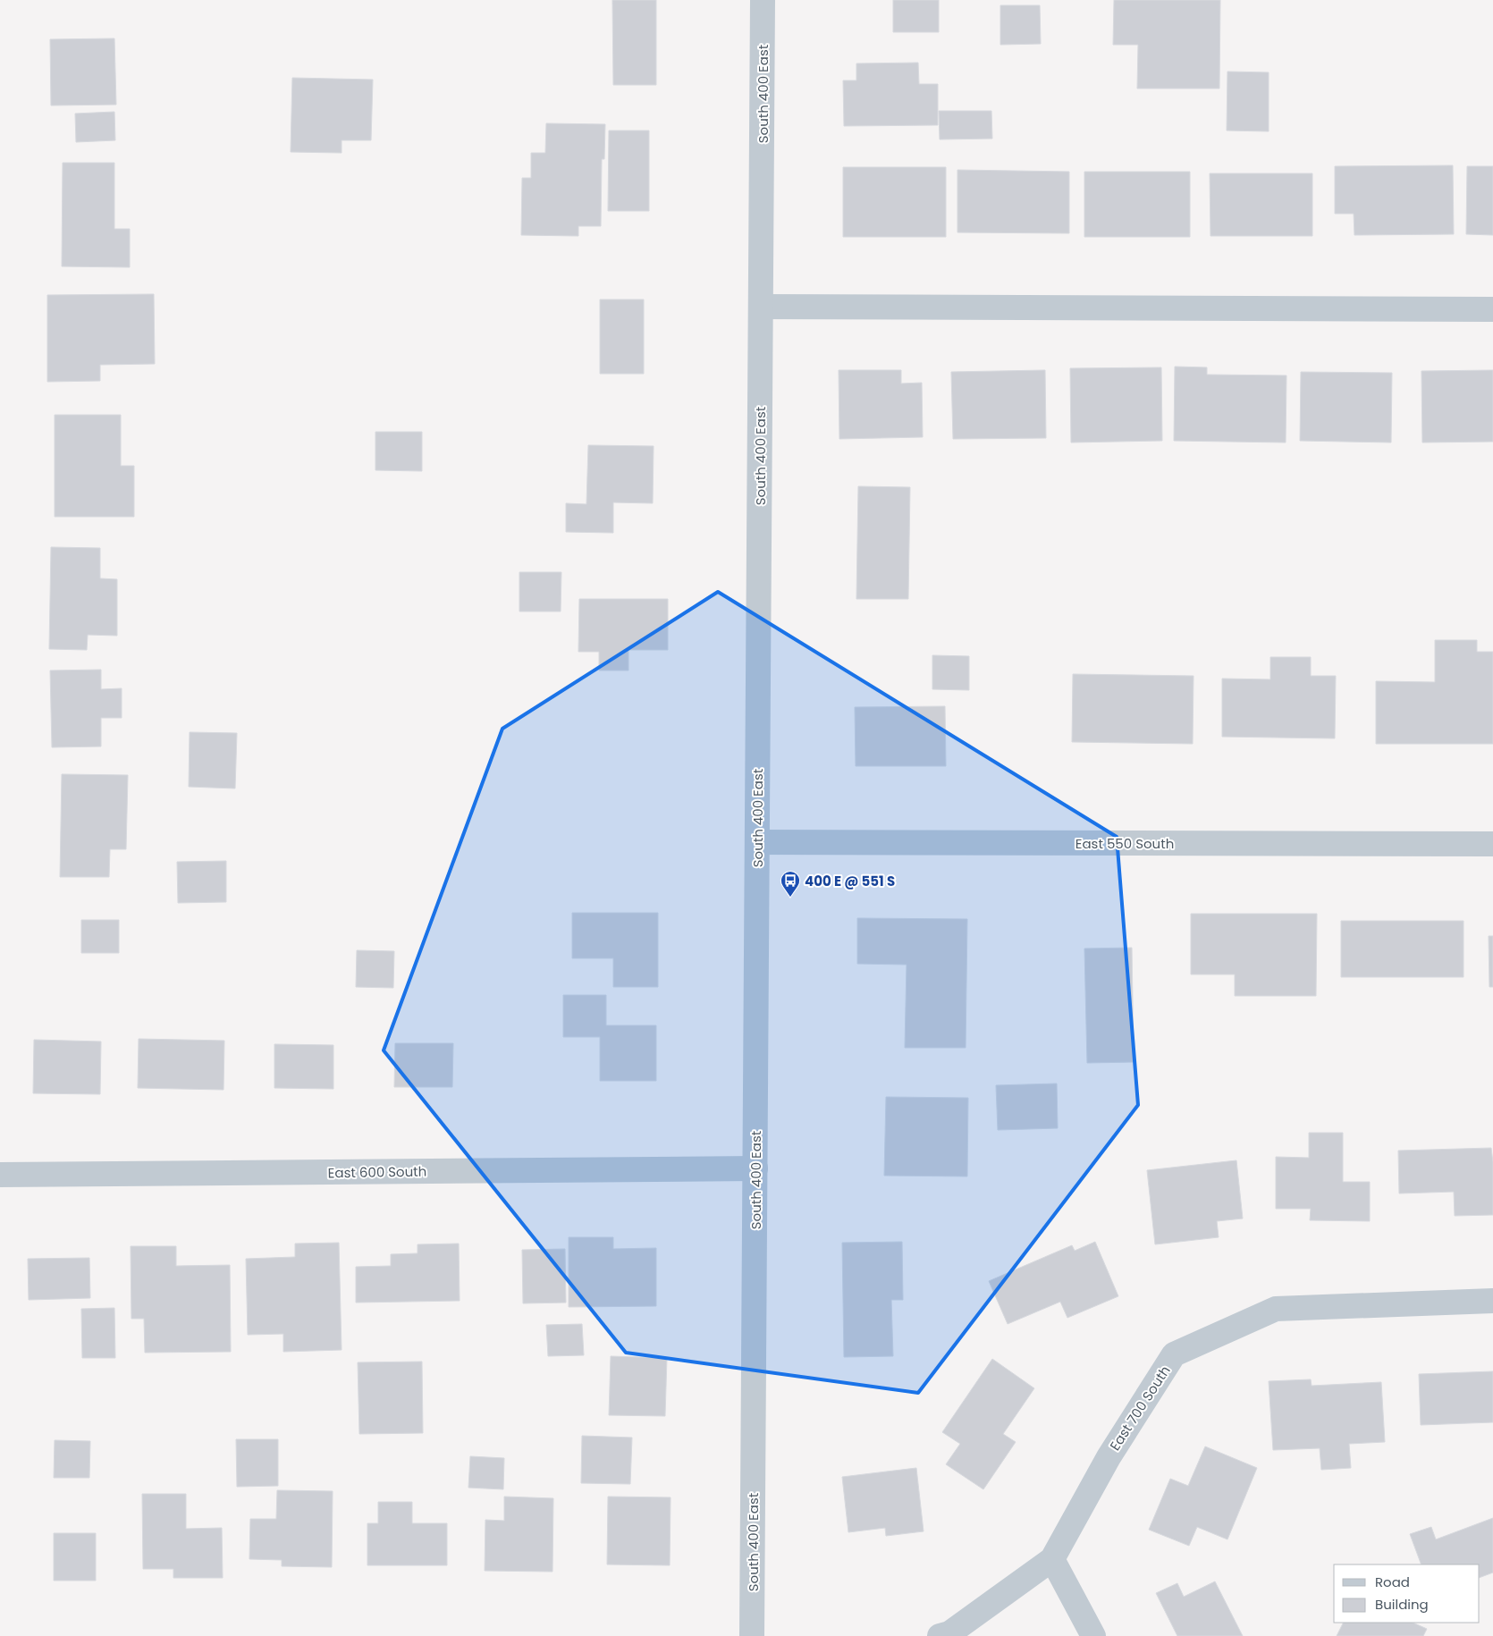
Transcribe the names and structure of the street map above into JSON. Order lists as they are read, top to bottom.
{
  "streets": {
    "street": [
      "South 400 East",
      "East 550 South",
      "East 600 South",
      "East 700 South"
    ]
  },
  "crossings": [
    ["South 400 East", "East 550 South"],
    ["South 400 East", "East 600 South"]
  ],
  "places": {
    "bus stop": ["400 E @ 551 S"]
  },
  "legend": ["Road", "Building"]
}
